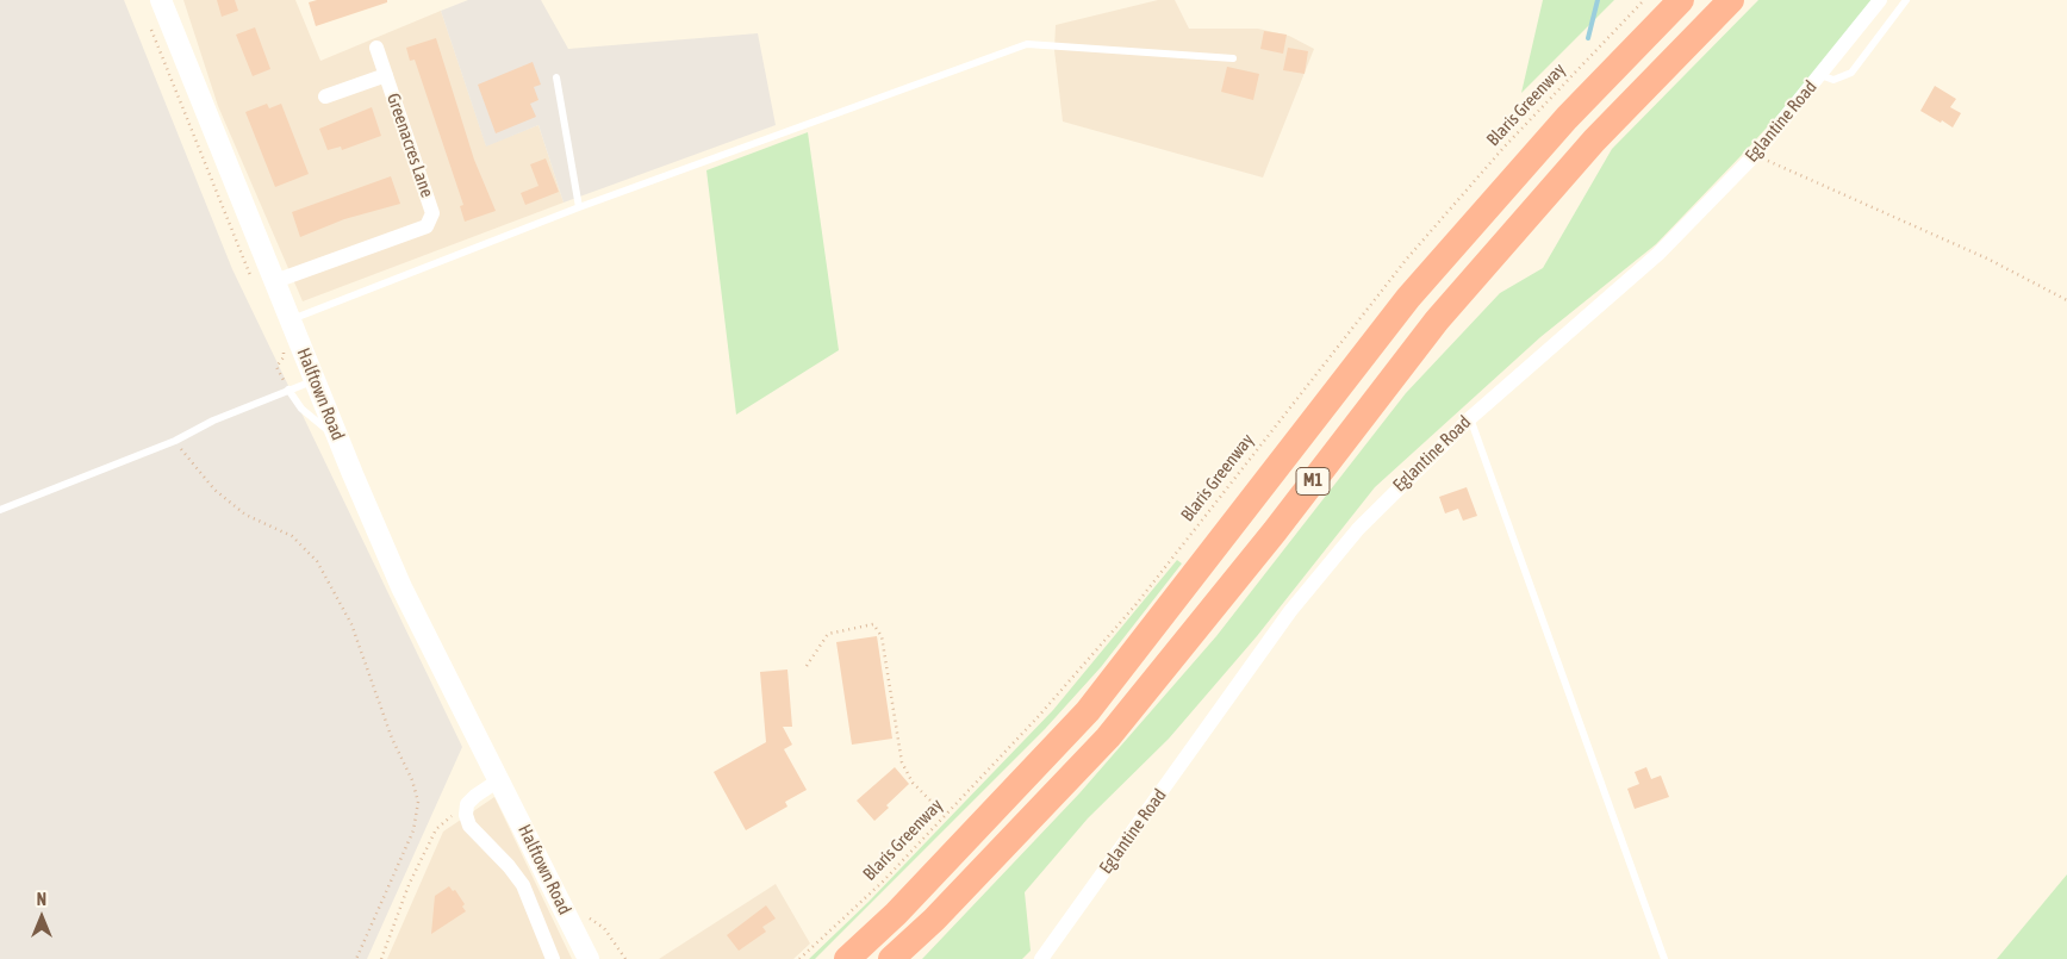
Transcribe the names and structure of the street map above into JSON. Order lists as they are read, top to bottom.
{
  "streets": {
    "highway": ["M1"],
    "street": ["Eglantine Road", "Greenacres Lane", "Halftown Road"],
    "path": ["Blaris Greenway"]
  },
  "crossings": [
    ["Greenacres Lane", "Halftown Road"]
  ],
  "north": "top"
}
